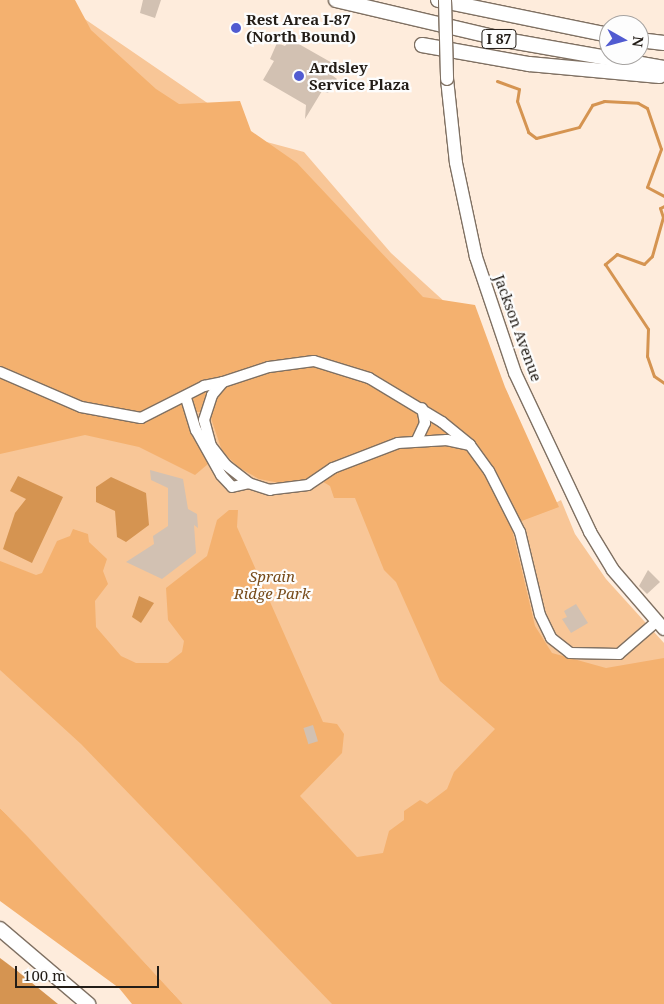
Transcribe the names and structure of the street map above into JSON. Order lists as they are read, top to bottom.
{
  "streets": {
    "highway": ["I 87"],
    "main road": ["Jackson Avenue"]
  },
  "parks": ["Sprain Ridge Park"],
  "places": ["Rest Area I-87 (North Bound)", "Ardsley Service Plaza"],
  "scale_bar": "100 m",
  "north": "right"
}
